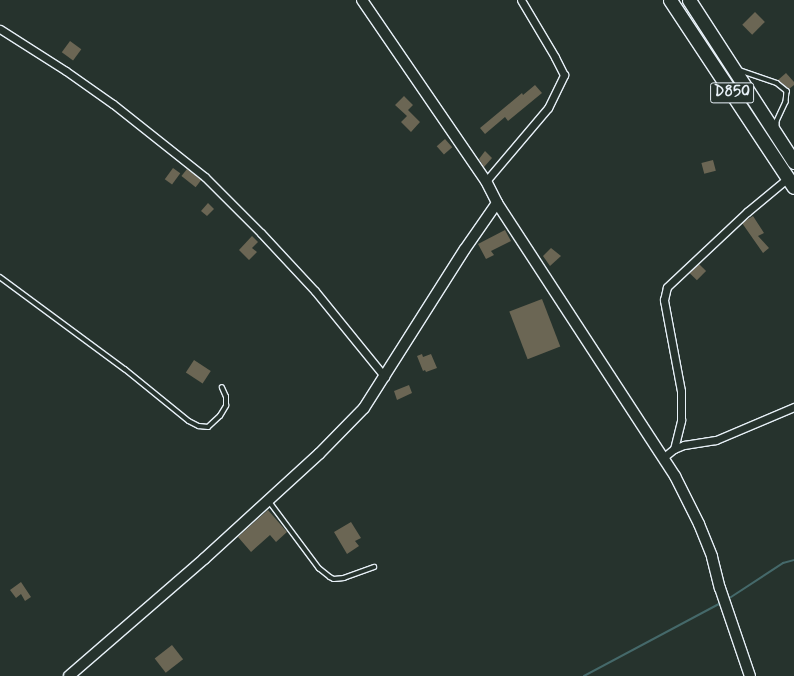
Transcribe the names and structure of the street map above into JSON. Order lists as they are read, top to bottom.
{
  "streets": {
    "highway": ["D850"]
  }
}
